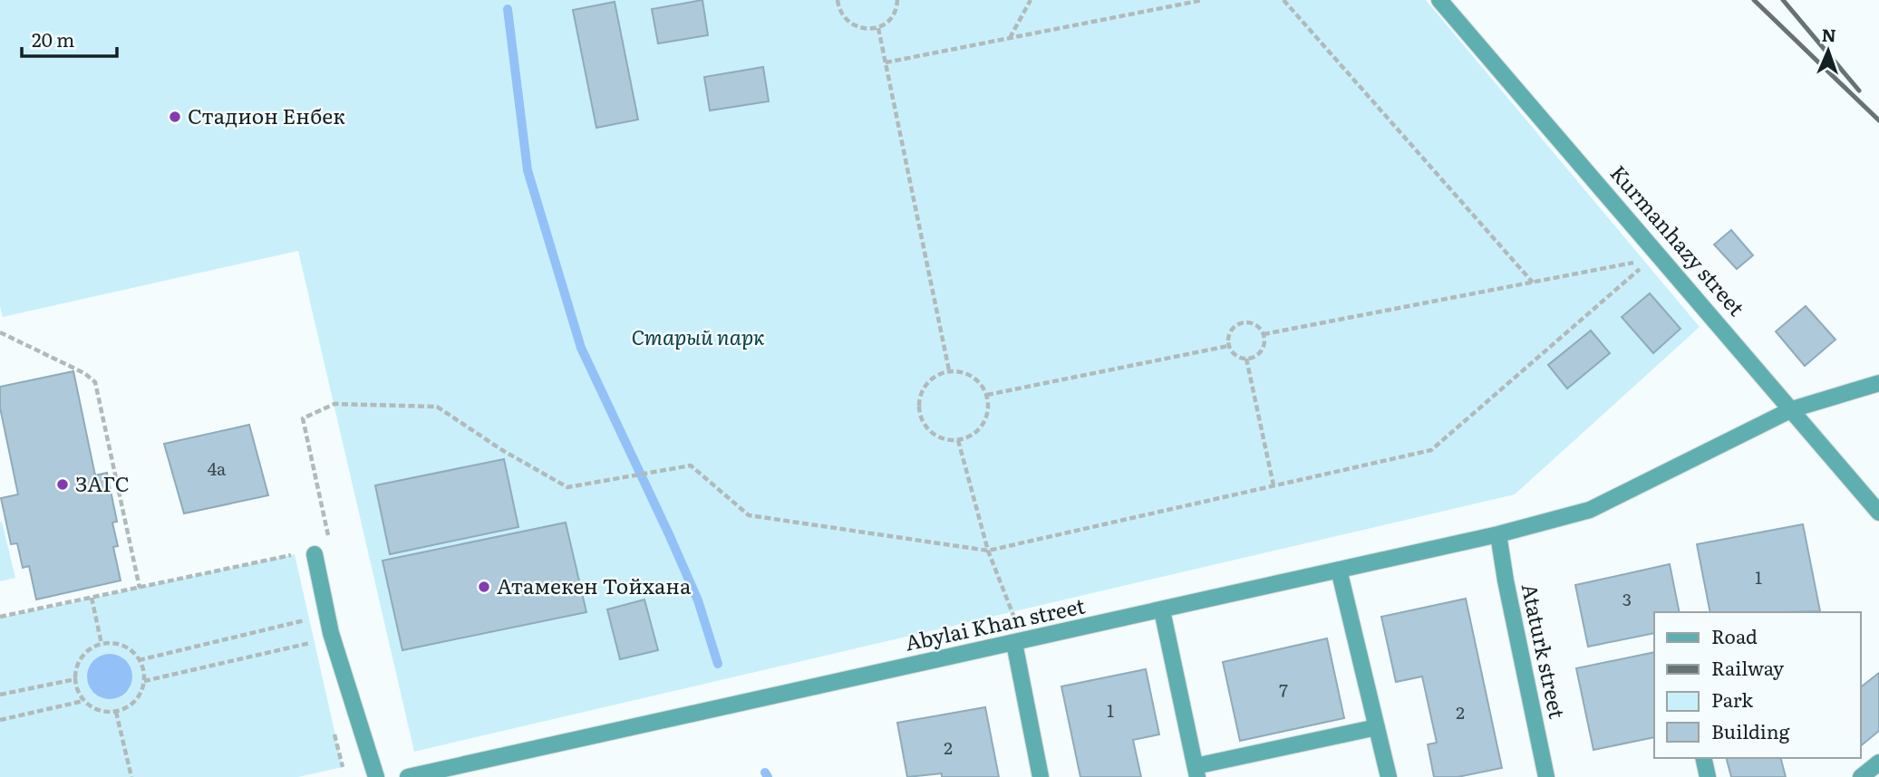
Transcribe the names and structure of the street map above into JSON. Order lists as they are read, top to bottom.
{
  "streets": {
    "street": ["Kurmanhazy street", "Abylai Khan street", "Ataturk street"]
  },
  "crossings": [
    ["Kurmanhazy street", "Abylai Khan street"],
    ["Abylai Khan street", "Ataturk street"]
  ],
  "parks": ["Старый парк"],
  "places": ["Стадион Енбек", "ЗАГС", "Атамекен Тойхана"],
  "house_numbers": [
    "4а",
    "1",
    "3",
    "7",
    "1",
    "2",
    "2"
  ],
  "legend": [
    "Road",
    "Railway",
    "Park",
    "Building"
  ],
  "scale_bar": "20 m",
  "north": "top"
}
